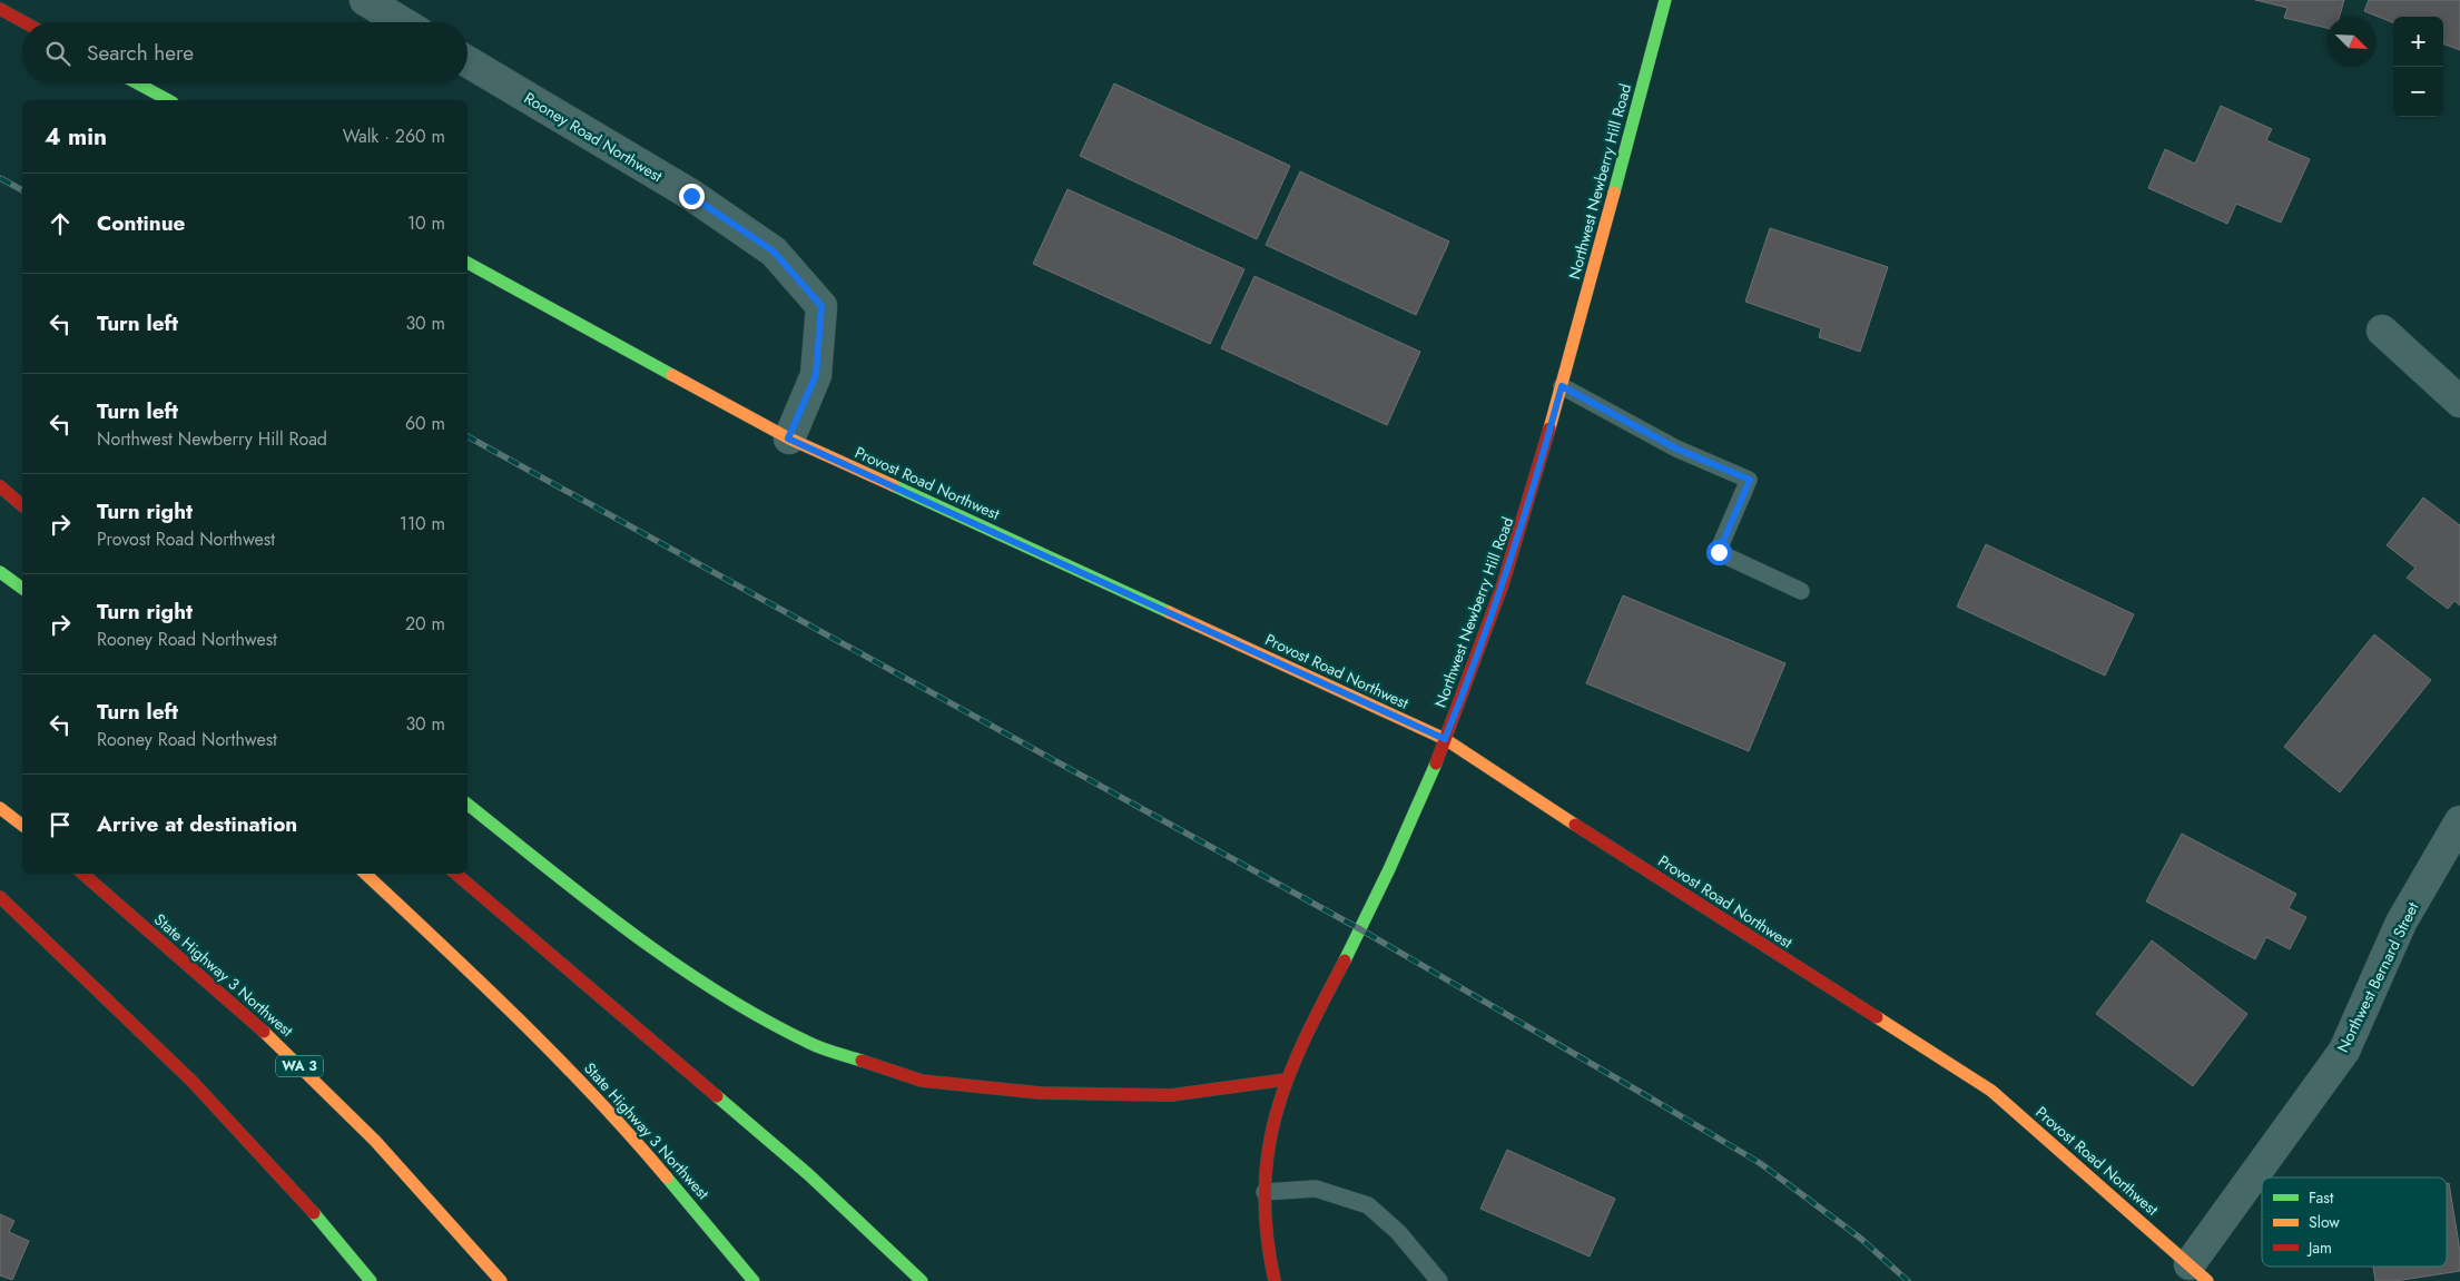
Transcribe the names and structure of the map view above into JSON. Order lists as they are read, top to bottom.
{
  "streets": {
    "main road": [
      "Northwest Newberry Hill Road",
      "Provost Road Northwest",
      "State Highway 3 Northwest",
      "WA 3"
    ],
    "street": ["Rooney Road Northwest", "Northwest Bernard Street"]
  },
  "crossings": [
    ["Rooney Road Northwest", "Provost Road Northwest"],
    ["Northwest Newberry Hill Road", "Provost Road Northwest"],
    ["Provost Road Northwest", "Northwest Bernard Street"]
  ],
  "legend": ["Fast", "Slow", "Jam"],
  "north": "bottom right",
  "page": {
    "map_buttons": ["+", "−"],
    "search": "Search here",
    "heading": ["4 min", "Walk · 260 m"],
    "list": [
      ["Continue", "10 m"],
      ["Turn left", "30 m"],
      ["Turn left", "Northwest Newberry Hill Road", "60 m"],
      ["Turn right", "Provost Road Northwest", "110 m"],
      ["Turn right", "Rooney Road Northwest", "20 m"],
      ["Turn left", "Rooney Road Northwest", "30 m"],
      "Arrive at destination"
    ]
  }
}
